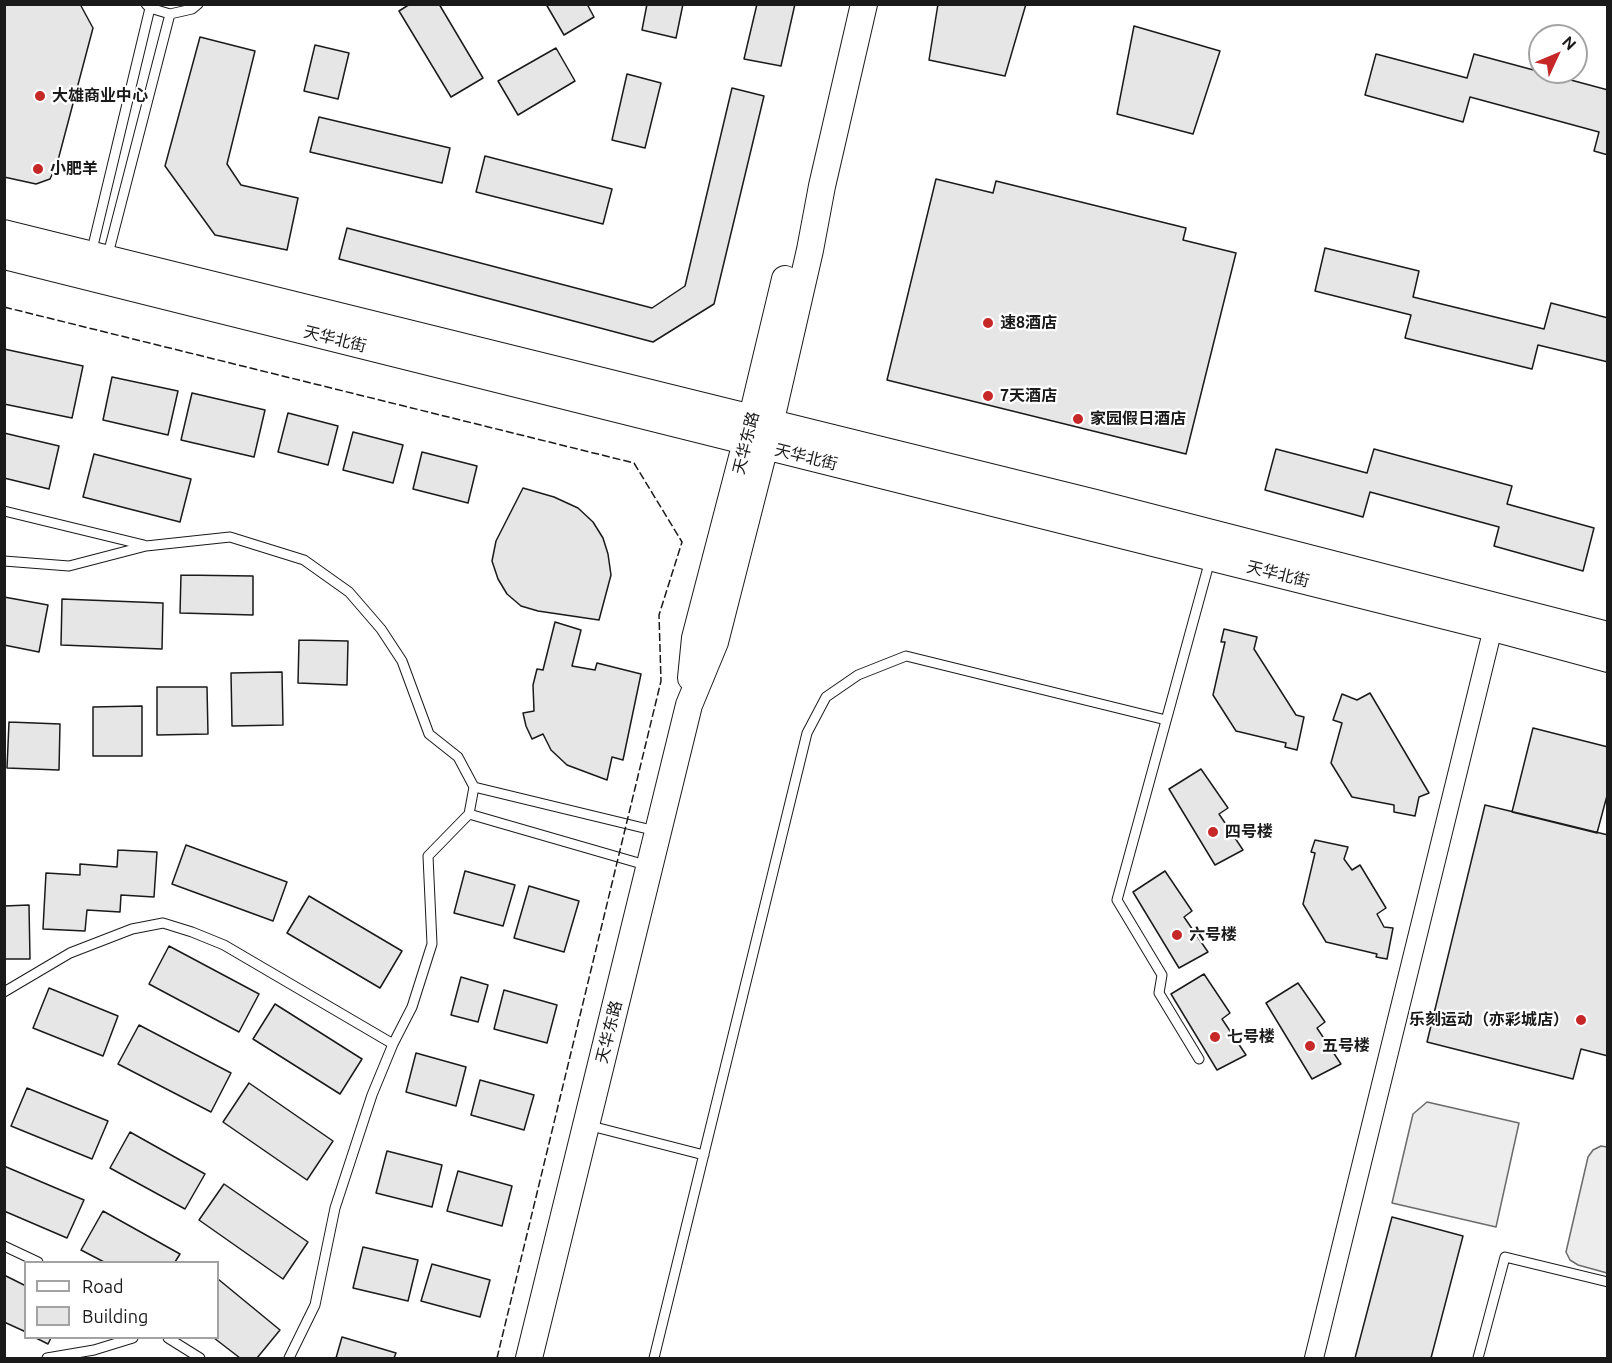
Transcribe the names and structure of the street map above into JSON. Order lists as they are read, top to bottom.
{
  "streets": {
    "street": ["天华北街", "天华东路"]
  },
  "crossings": [
    ["天华北街", "天华东路"]
  ],
  "places": [
    "大雄商业中心",
    "小肥羊",
    "速8酒店",
    "7天酒店",
    "家园假日酒店",
    "四号楼",
    "六号楼",
    "乐刻运动（亦彩城店）",
    "七号楼",
    "五号楼"
  ],
  "legend": ["Road", "Building"],
  "north": "top right"
}
